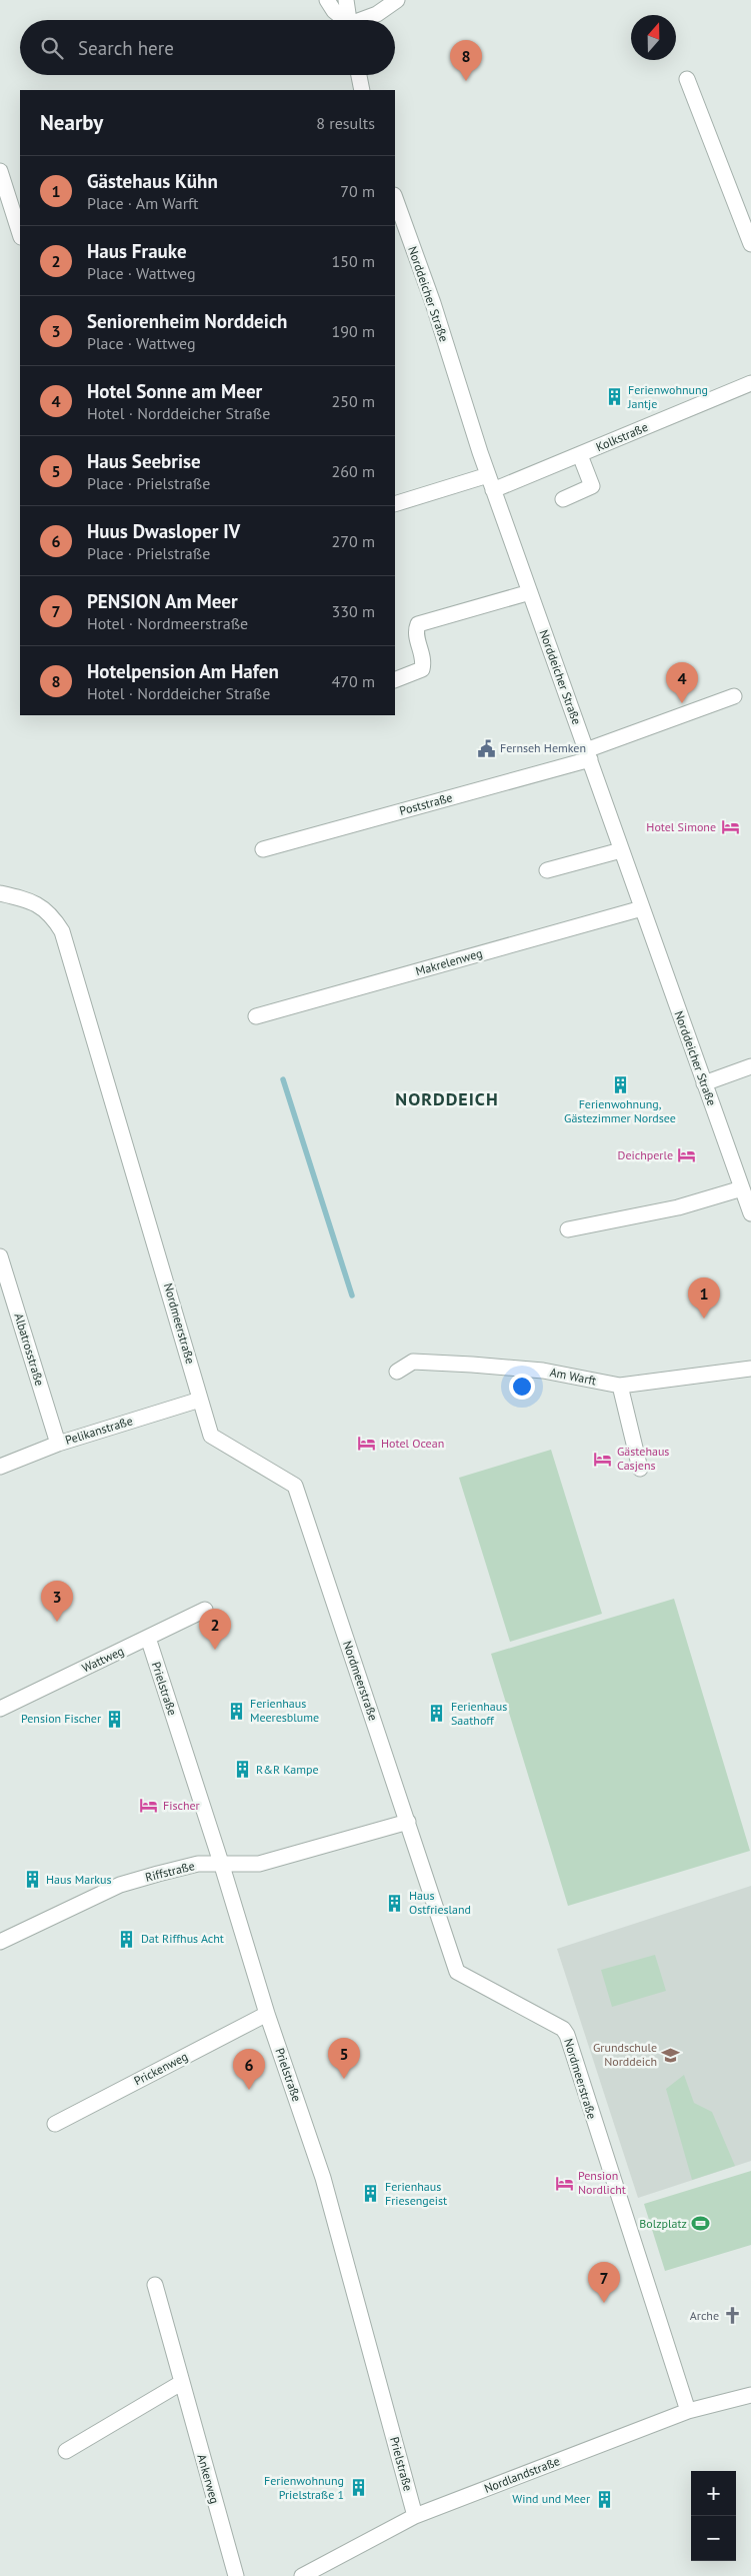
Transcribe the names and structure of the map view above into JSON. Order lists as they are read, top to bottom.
{
  "streets": {
    "street": [
      "Norddeicher Straße",
      "Kolkstraße",
      "Poststraße",
      "Makrelenweg",
      "Nordmeerstraße",
      "Albatrosstraße",
      "Am Warft",
      "Pelikanstraße",
      "Wattweg",
      "Prielstraße",
      "Riffstraße",
      "Prickenweg",
      "Nordlandstraße",
      "Ankerweg"
    ]
  },
  "crossings": [
    ["Norddeicher Straße", "Kolkstraße"],
    ["Norddeicher Straße", "Poststraße"],
    ["Norddeicher Straße", "Makrelenweg"],
    ["Nordmeerstraße", "Pelikanstraße"],
    ["Nordmeerstraße", "Riffstraße"],
    ["Nordmeerstraße", "Nordlandstraße"],
    ["Albatrosstraße", "Pelikanstraße"],
    ["Wattweg", "Prielstraße"],
    ["Prielstraße", "Riffstraße"],
    ["Prielstraße", "Prickenweg"],
    ["Prielstraße", "Nordlandstraße"]
  ],
  "districts": ["NORDDEICH"],
  "places": {
    "building": [
      "Ferienwohnung Jantje",
      "Ferienwohnung, Gästezimmer Nordsee",
      "Ferienhaus Meeresblume",
      "Ferienhaus Saathoff",
      "Pension Fischer",
      "R&R Kampe",
      "Haus Markus",
      "Haus Ostfriesland",
      "Dat Riffhus Acht",
      "Ferienhaus Friesengeist",
      "Ferienwohnung Prielstraße 1",
      "Wind und Meer"
    ],
    "public building": ["Fernseh Hemken"],
    "hotel": [
      "Hotel Simone",
      "Deichperle",
      "Hotel Ocean",
      "Gästehaus Casjens",
      "Fischer",
      "Pension Nordlicht"
    ],
    "school or university": ["Grundschule Norddeich"],
    "sports": ["Bolzplatz"],
    "church": ["Arche"]
  },
  "north": "top",
  "page": {
    "search": "Search here",
    "pins": [
      "8",
      "4",
      "1",
      "3",
      "2",
      "5",
      "6",
      "7"
    ],
    "heading": ["Nearby", "8 results"],
    "list": [
      {
        "mark": "1",
        "name": "Gästehaus Kühn",
        "note": "Place · Am Warft",
        "value": "70 m"
      },
      {
        "mark": "2",
        "name": "Haus Frauke",
        "note": "Place · Wattweg",
        "value": "150 m"
      },
      {
        "mark": "3",
        "name": "Seniorenheim Norddeich",
        "note": "Place · Wattweg",
        "value": "190 m"
      },
      {
        "mark": "4",
        "name": "Hotel Sonne am Meer",
        "note": "Hotel · Norddeicher Straße",
        "value": "250 m"
      },
      {
        "mark": "5",
        "name": "Haus Seebrise",
        "note": "Place · Prielstraße",
        "value": "260 m"
      },
      {
        "mark": "6",
        "name": "Huus Dwasloper IV",
        "note": "Place · Prielstraße",
        "value": "270 m"
      },
      {
        "mark": "7",
        "name": "PENSION Am Meer",
        "note": "Hotel · Nordmeerstraße",
        "value": "330 m"
      },
      {
        "mark": "8",
        "name": "Hotelpension Am Hafen",
        "note": "Hotel · Norddeicher Straße",
        "value": "470 m"
      }
    ],
    "map_buttons": ["+", "−"]
  }
}
